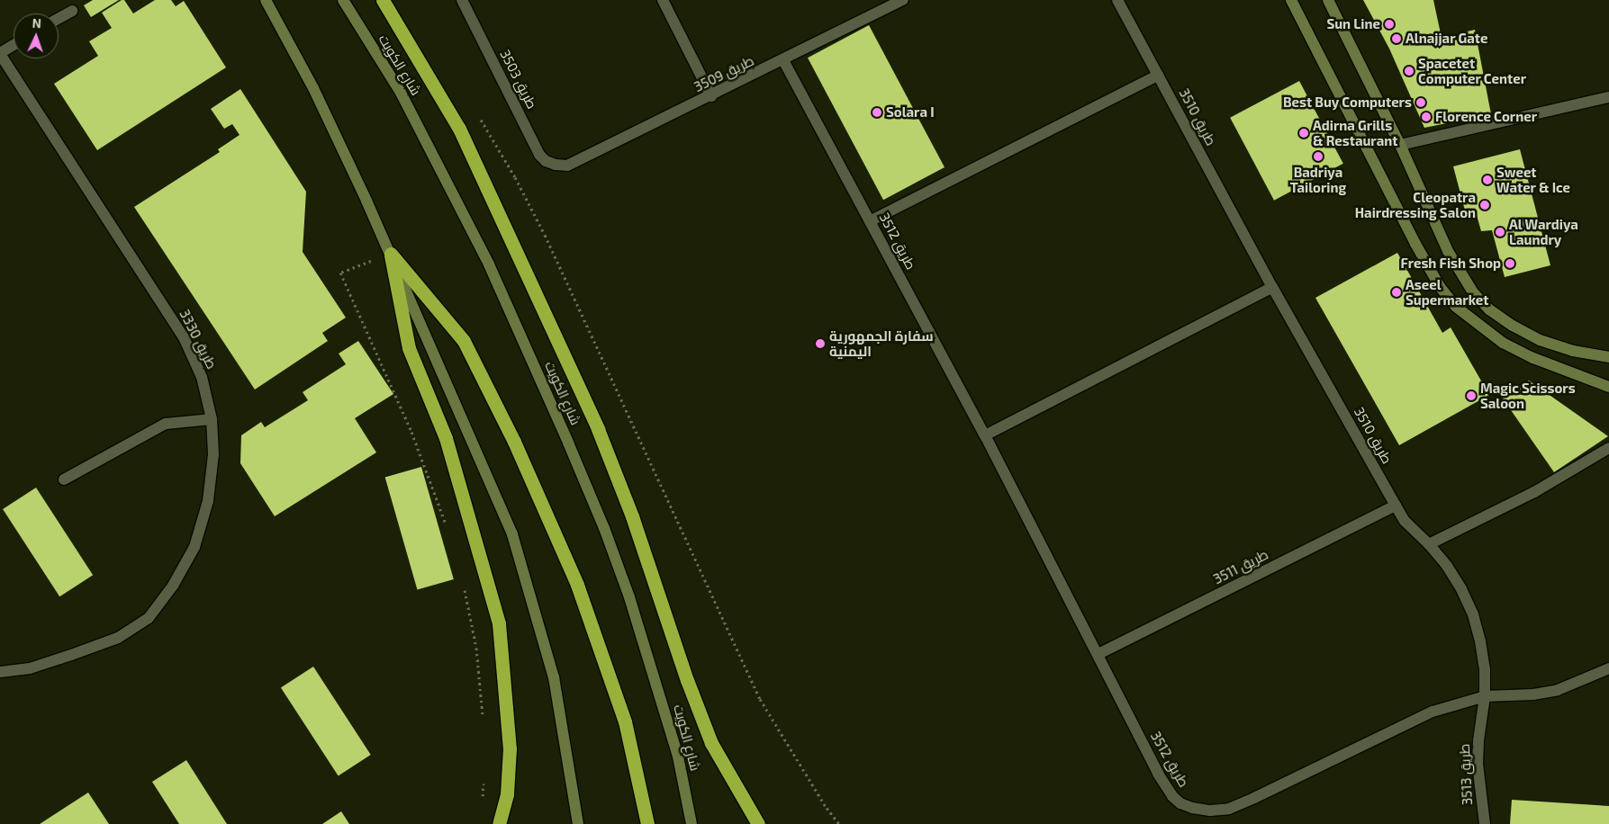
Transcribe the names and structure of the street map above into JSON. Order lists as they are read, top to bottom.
{
  "streets": {
    "main road": ["شارع الكويت"],
    "street": [
      "طريق 3509",
      "طريق 3503",
      "طريق 3510",
      "طريق 3512",
      "طريق 3330",
      "طريق 3511",
      "طريق 3513"
    ]
  },
  "crossings": [
    ["طريق 3509", "طريق 3503"],
    ["طريق 3509", "طريق 3512"],
    ["طريق 3510", "طريق 3512"],
    ["طريق 3510", "طريق 3511"],
    ["طريق 3510", "طريق 3513"],
    ["طريق 3512", "طريق 3511"],
    ["طريق 3512", "طريق 3513"]
  ],
  "places": [
    "Sun Line",
    "Alnajjar Gate",
    "Spacetet Computer Center",
    "Best Buy Computers",
    "Solara I",
    "Florence Corner",
    "Adirna Grills & Restaurant",
    "Badriya Tailoring",
    "Sweet Water & Ice",
    "Cleopatra Hairdressing Salon",
    "Al Wardiya Laundry",
    "Fresh Fish Shop",
    "Aseel Supermarket",
    "سفارة الجمهورية اليمنية",
    "Magic Scissors Saloon"
  ],
  "north": "top"
}
